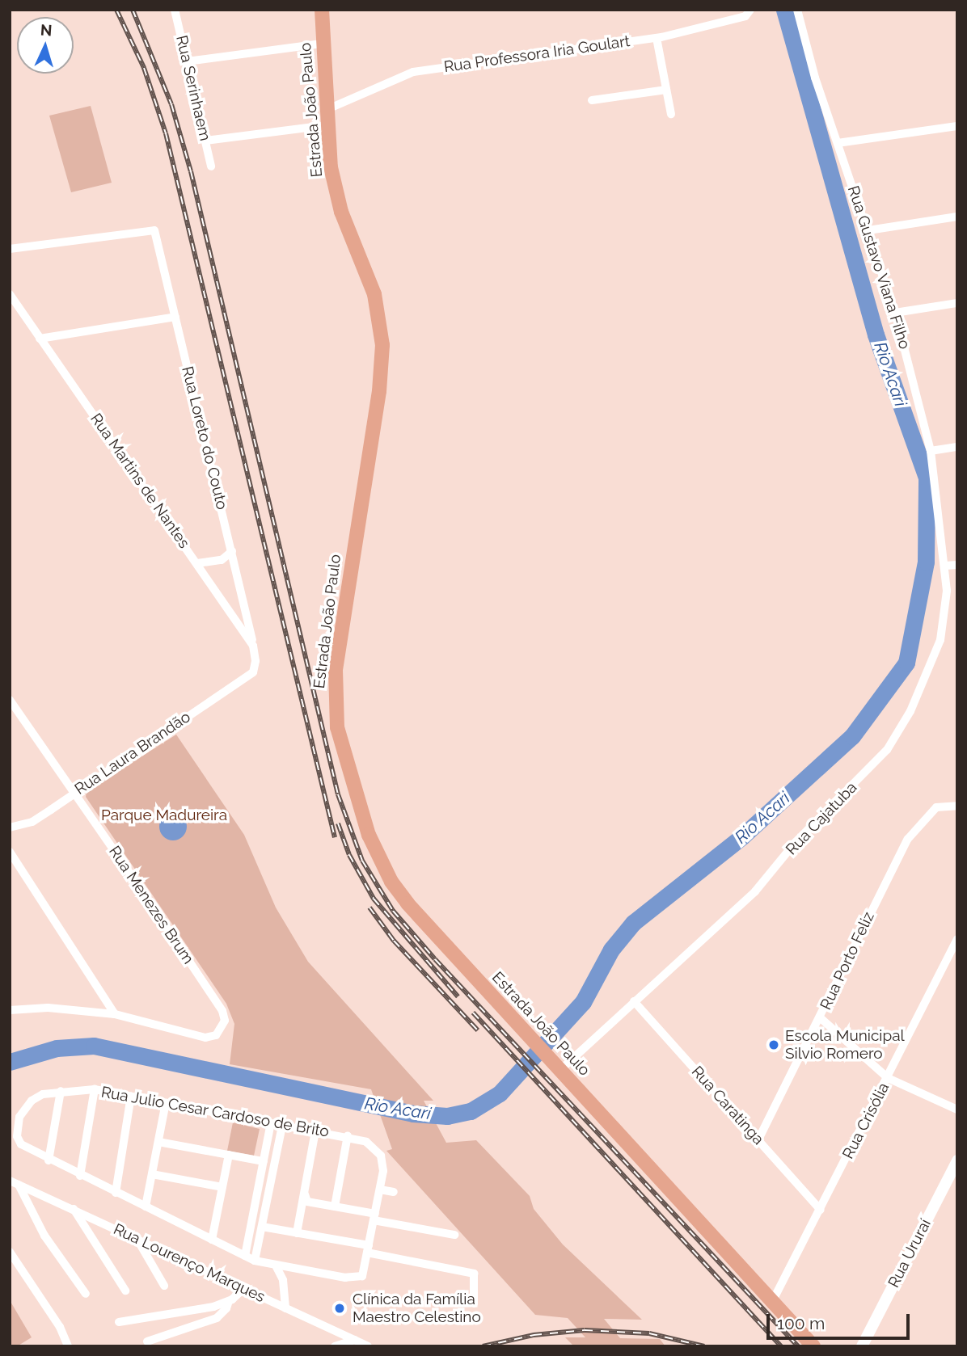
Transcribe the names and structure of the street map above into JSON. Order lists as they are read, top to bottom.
{
  "streets": {
    "main road": ["Estrada João Paulo"],
    "street": [
      "Rua Professora Iria Goulart",
      "Rua Serinhaem",
      "Rua Gustavo Viana Filho",
      "Rua Loreto do Couto",
      "Rua Martins de Nantes",
      "Rua Laura Brandão",
      "Rua Cajatuba",
      "Rua Menezes Brum",
      "Rua Porto Feliz",
      "Rua Caratinga",
      "Rua Julio Cesar Cardoso de Brito",
      "Rua Crisólia",
      "Rua Ururaí",
      "Rua Lourenço Marques"
    ]
  },
  "crossings": [
    ["Rua Professora Iria Goulart", "Estrada João Paulo"],
    ["Estrada João Paulo", "Rua Cajatuba"],
    ["Estrada João Paulo", "Rua Crisólia"],
    ["Rua Gustavo Viana Filho", "Rua Cajatuba"],
    ["Rua Loreto do Couto", "Rua Martins de Nantes"],
    ["Rua Loreto do Couto", "Rua Laura Brandão"],
    ["Rua Martins de Nantes", "Rua Laura Brandão"],
    ["Rua Laura Brandão", "Rua Menezes Brum"],
    ["Rua Cajatuba", "Rua Caratinga"],
    ["Rua Porto Feliz", "Rua Caratinga"],
    ["Rua Caratinga", "Rua Crisólia"]
  ],
  "water": ["Rio Acari"],
  "parks": ["Parque Madureira"],
  "places": ["Escola Municipal Silvio Romero", "Clínica da Família Maestro Celestino"],
  "scale_bar": "100 m",
  "north": "top"
}
